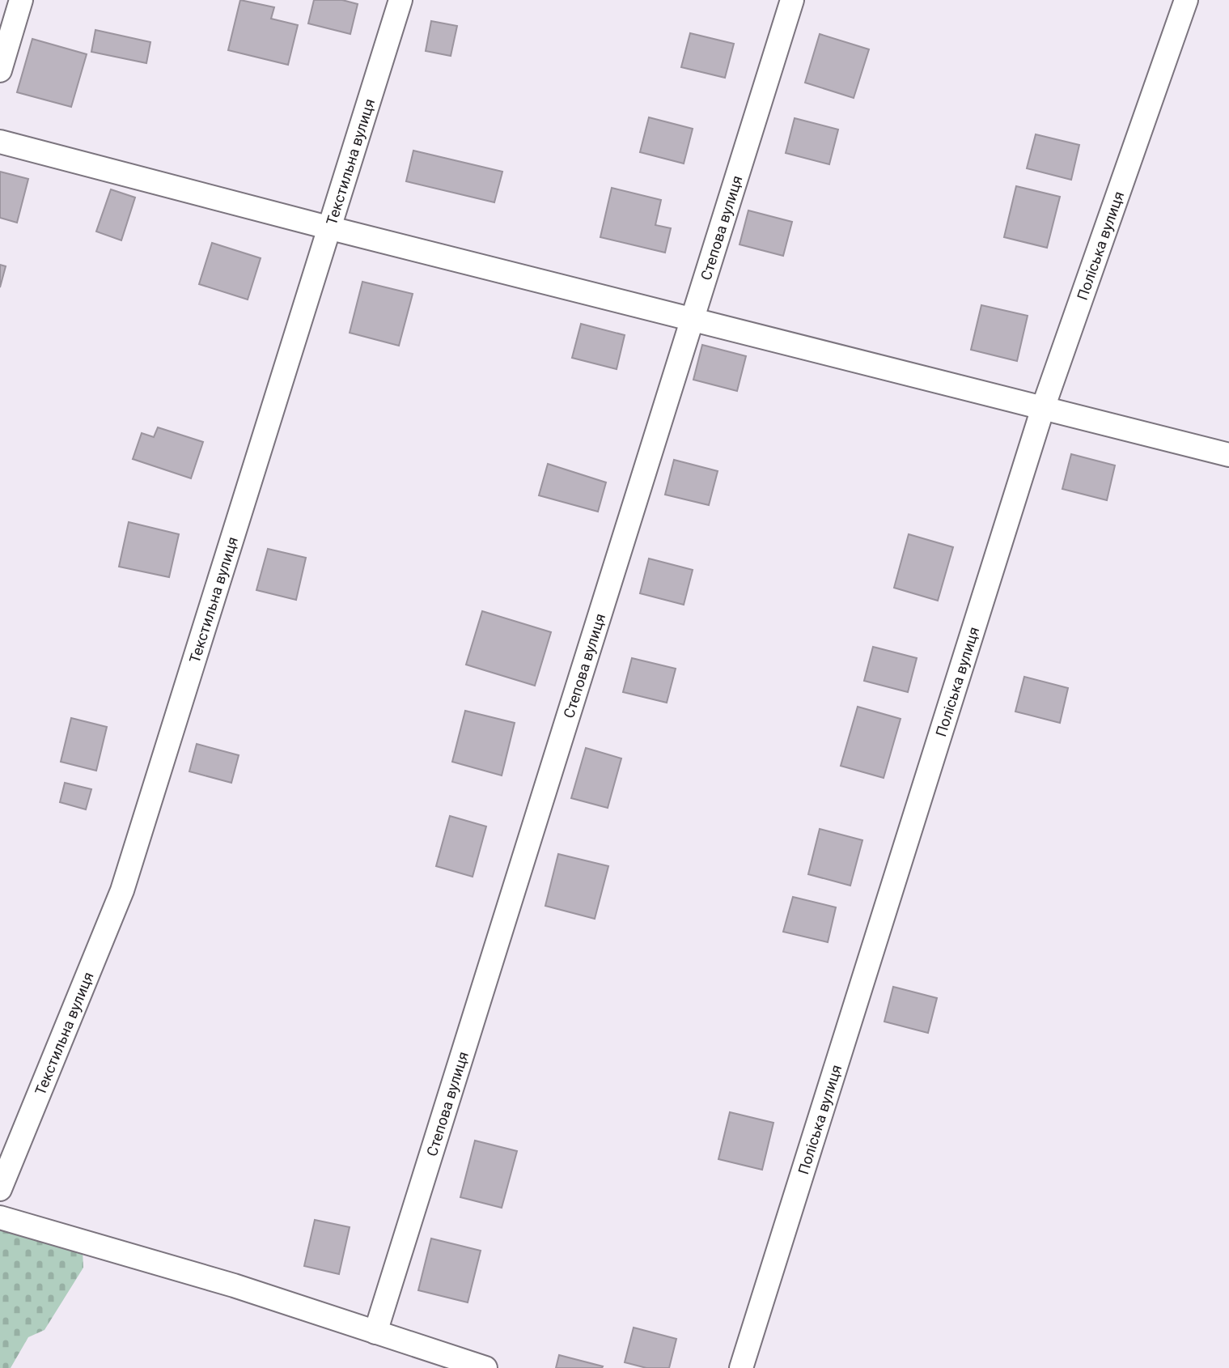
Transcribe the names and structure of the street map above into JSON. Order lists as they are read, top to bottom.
{
  "streets": {
    "street": ["Текстильна вулиця", "Степова вулиця", "Поліська вулиця"]
  }
}
